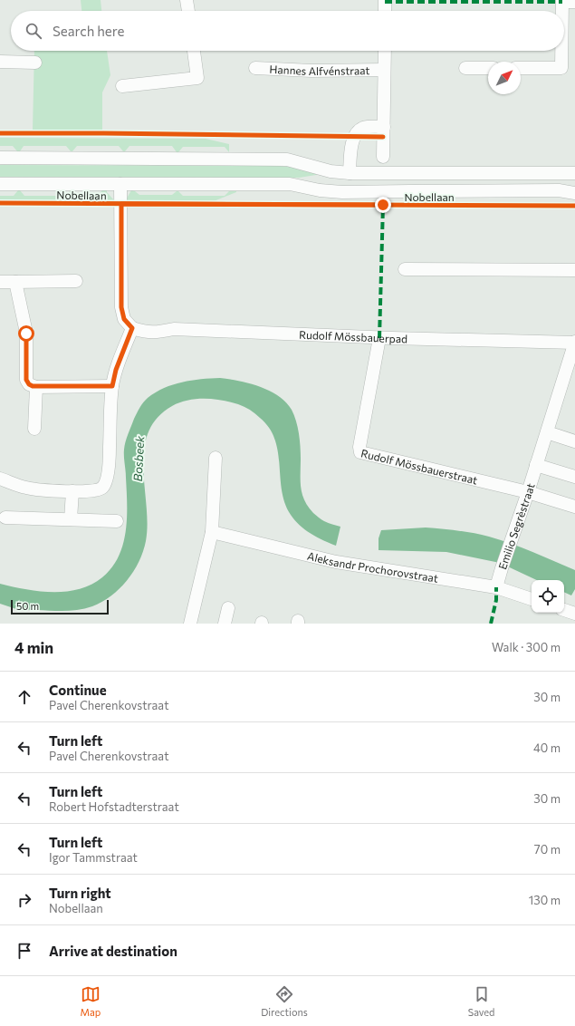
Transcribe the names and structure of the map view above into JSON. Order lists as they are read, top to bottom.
{
  "streets": {
    "street": [
      "Hannes Alfvénstraat",
      "Nobellaan",
      "Rudolf Mössbauerpad",
      "Rudolf Mössbauerstraat",
      "Emilio Segrèstraat",
      "Aleksandr Prochorovstraat"
    ]
  },
  "crossings": [
    ["Rudolf Mössbauerpad", "Rudolf Mössbauerstraat"],
    ["Rudolf Mössbauerpad", "Emilio Segrèstraat"],
    ["Rudolf Mössbauerstraat", "Emilio Segrèstraat"],
    ["Emilio Segrèstraat", "Aleksandr Prochorovstraat"]
  ],
  "water": ["Bosbeek"],
  "scale_bar": "50 m",
  "north": "top right",
  "page": {
    "search": "Search here",
    "scale": "50 m",
    "heading": ["4 min", "Walk · 300 m"],
    "list": [
      ["Continue", "Pavel Cherenkovstraat", "30 m"],
      ["Turn left", "Pavel Cherenkovstraat", "40 m"],
      ["Turn left", "Robert Hofstadterstraat", "30 m"],
      ["Turn left", "Igor Tammstraat", "70 m"],
      ["Turn right", "Nobellaan", "130 m"],
      "Arrive at destination"
    ],
    "nav": ["Map", "Directions", "Saved"]
  }
}
